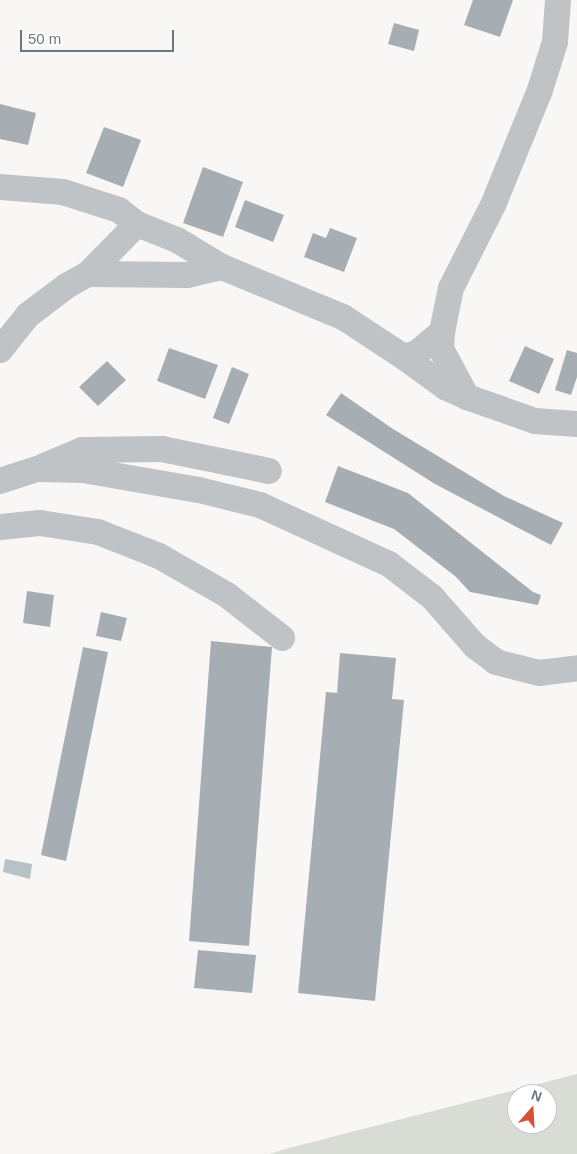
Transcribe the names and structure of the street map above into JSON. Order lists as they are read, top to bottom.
{
  "scale_bar": "50 m",
  "north": "top"
}
